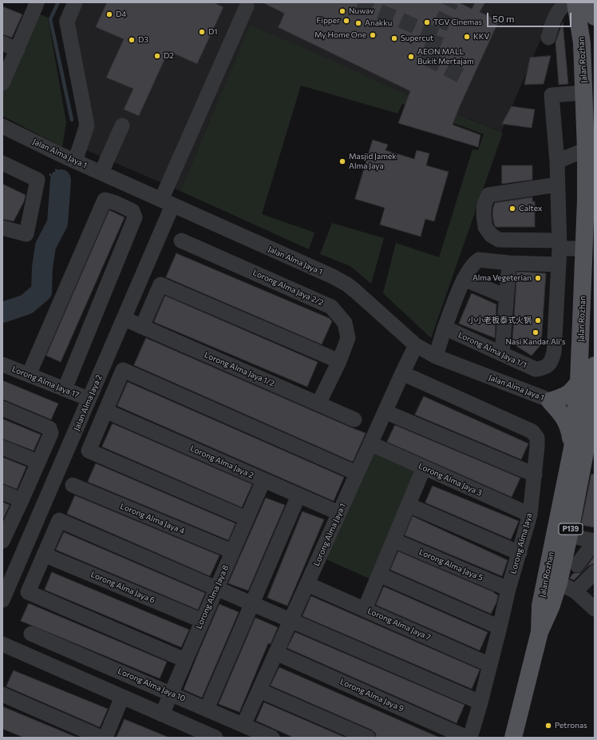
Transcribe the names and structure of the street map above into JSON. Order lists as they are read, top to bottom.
{
  "streets": {
    "main road": ["Jalan Rozhan", "P139"],
    "street": [
      "Jalan Alma Jaya 1",
      "Lorong Alma Jaya 2/2",
      "Lorong Alma Jaya 1/1",
      "Lorong Alma Jaya 1/2",
      "Lorong Alma Jaya 17",
      "Jalan Alma Jaya 2",
      "Lorong Alma Jaya 2",
      "Lorong Alma Jaya 3",
      "Lorong Alma Jaya 4",
      "Lorong Alma Jaya 1",
      "Lorong Alma Jaya",
      "Lorong Alma Jaya 5",
      "Lorong Alma Jaya 6",
      "Lorong Alma Jaya 8",
      "Lorong Alma Jaya 7",
      "Lorong Alma Jaya 10",
      "Lorong Alma Jaya 9"
    ]
  },
  "crossings": [
    ["Jalan Rozhan", "Jalan Alma Jaya 1"],
    ["Jalan Rozhan", "Lorong Alma Jaya 1/1"],
    ["Jalan Alma Jaya 1", "Jalan Alma Jaya 2"],
    ["Jalan Alma Jaya 1", "Lorong Alma Jaya 1"],
    ["Lorong Alma Jaya 2/2", "Lorong Alma Jaya 1/2"],
    ["Lorong Alma Jaya 1/2", "Jalan Alma Jaya 2"],
    ["Lorong Alma Jaya 17", "Jalan Alma Jaya 2"],
    ["Lorong Alma Jaya 2", "Lorong Alma Jaya 1"],
    ["Lorong Alma Jaya 2", "Lorong Alma Jaya 8"],
    ["Lorong Alma Jaya 3", "Lorong Alma Jaya 1"],
    ["Lorong Alma Jaya 3", "Lorong Alma Jaya"],
    ["Lorong Alma Jaya 4", "Lorong Alma Jaya 8"],
    ["Lorong Alma Jaya 1", "Lorong Alma Jaya"],
    ["Lorong Alma Jaya 1", "Lorong Alma Jaya 7"],
    ["Lorong Alma Jaya 1", "Lorong Alma Jaya 10"],
    ["Lorong Alma Jaya 1", "Lorong Alma Jaya 9"],
    ["Lorong Alma Jaya", "Lorong Alma Jaya 5"],
    ["Lorong Alma Jaya", "Lorong Alma Jaya 7"],
    ["Lorong Alma Jaya 6", "Lorong Alma Jaya 8"],
    ["Lorong Alma Jaya 8", "Lorong Alma Jaya 10"]
  ],
  "places": [
    "Nuwav",
    "D4",
    "Fipper",
    "TGV Cinemas",
    "Anakku",
    "D1",
    "My Home One",
    "KKV",
    "Supercut",
    "D3",
    "D2",
    "AEON MALL Bukit Mertajam",
    "Masjid Jamek Alma Jaya",
    "Caltex",
    "Alma Vegeterian",
    "小小老板泰式火锅",
    "Nasi Kandar Ali's",
    "Petronas"
  ],
  "scale_bar": "50 m"
}
